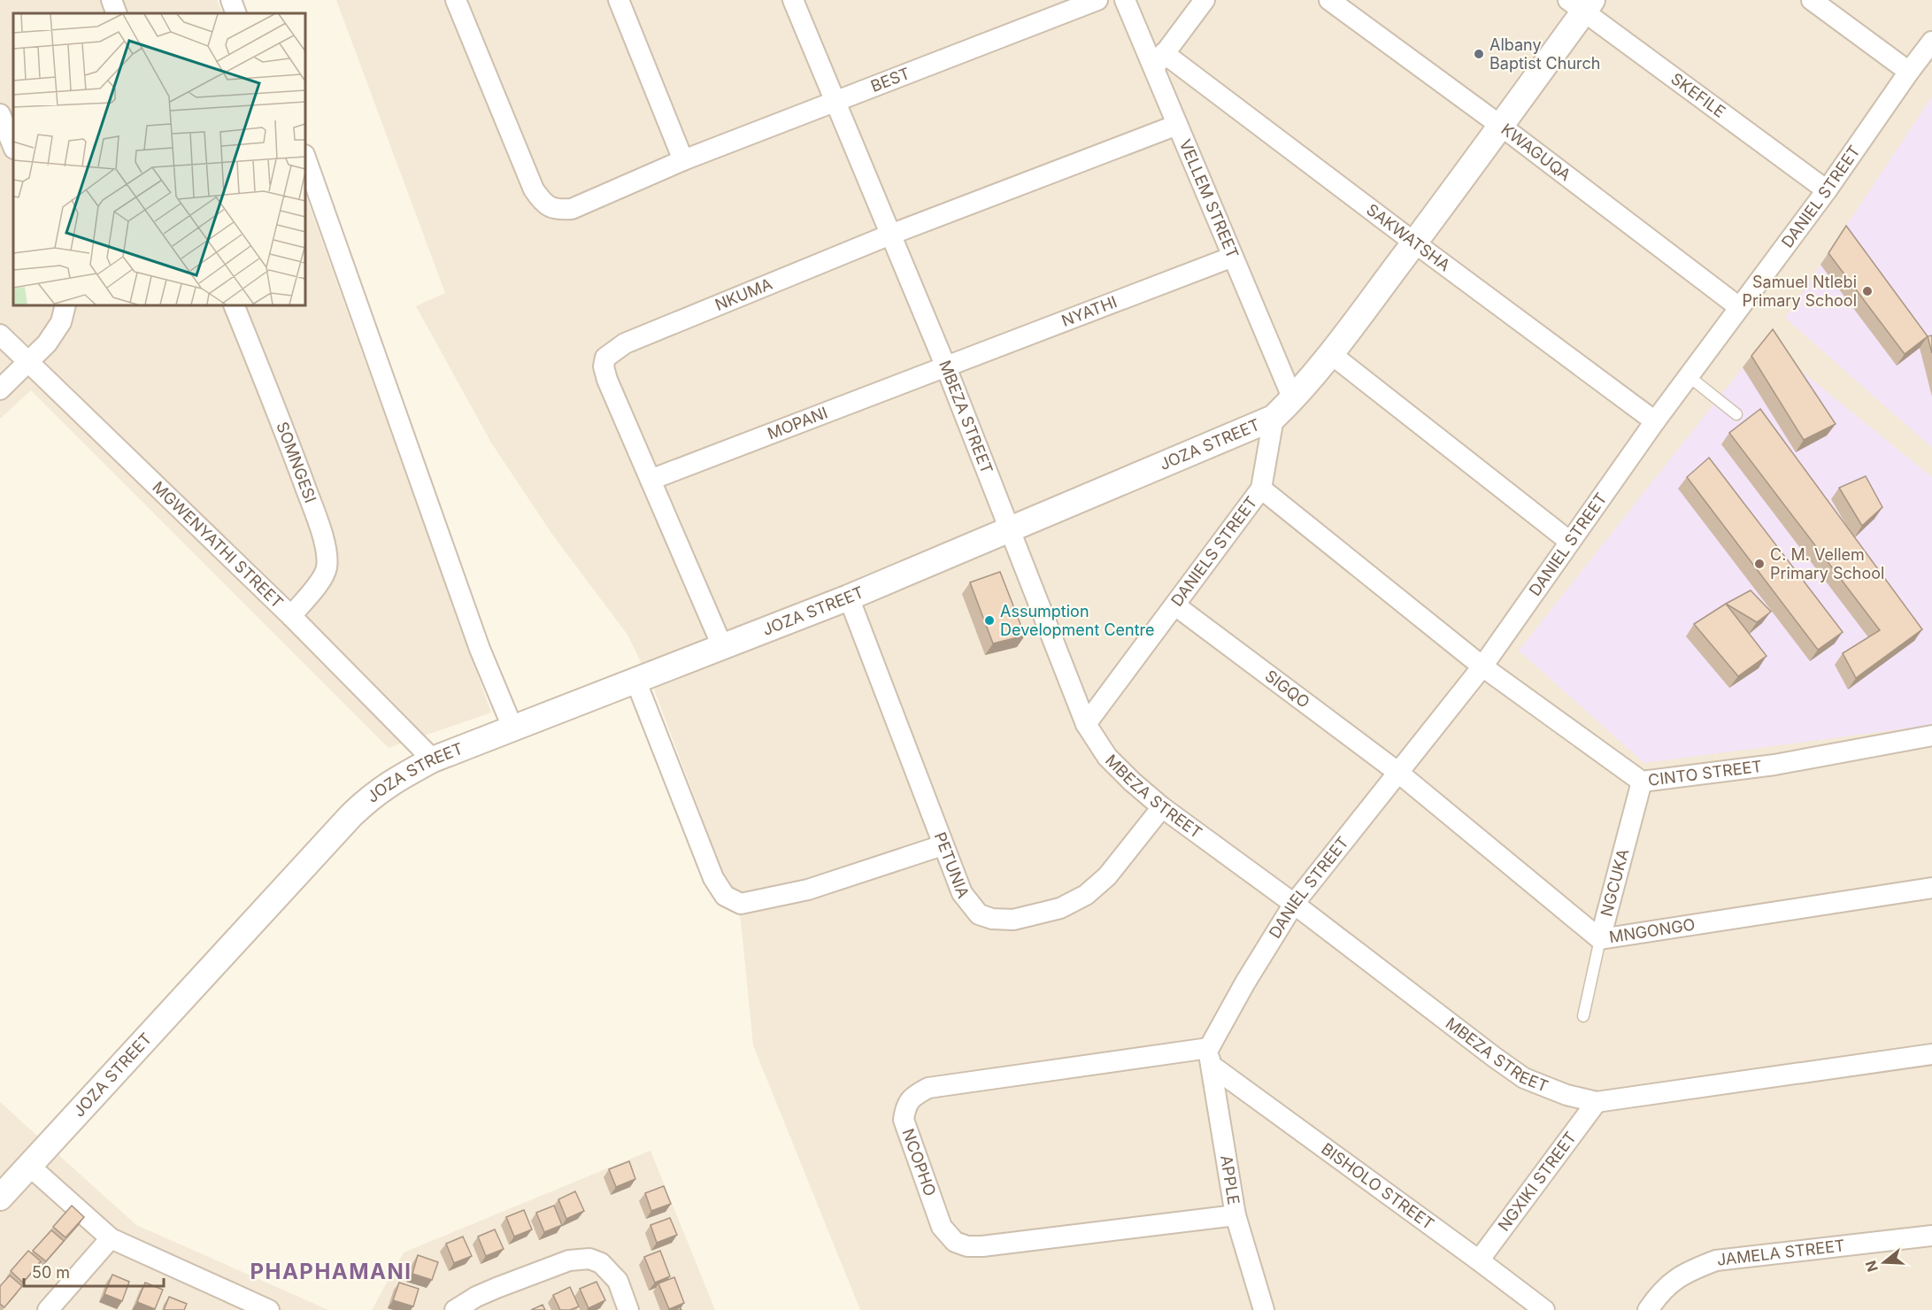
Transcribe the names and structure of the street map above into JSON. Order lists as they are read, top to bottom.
{
  "streets": {
    "street": [
      "BEST",
      "SKEFILE",
      "KWAGUQA",
      "DANIEL STREET",
      "VELLEM STREET",
      "SAKWATSHA",
      "NKUMA",
      "NYATHI",
      "MBEZA STREET",
      "MOPANI",
      "JOZA STREET",
      "SOMNGESI",
      "MGWENYATHI STREET",
      "DANIELS STREET",
      "SIGQO",
      "CINTO STREET",
      "PETUNIA",
      "NGCUKA",
      "MNGONGO",
      "NCOPHO",
      "APPLE",
      "NGXIKI STREET",
      "BISHOLO STREET",
      "JAMELA STREET"
    ]
  },
  "crossings": [
    ["BEST", "MBEZA STREET"],
    ["SKEFILE", "DANIEL STREET"],
    ["SKEFILE", "JOZA STREET"],
    ["KWAGUQA", "DANIEL STREET"],
    ["KWAGUQA", "JOZA STREET"],
    ["DANIEL STREET", "SAKWATSHA"],
    ["DANIEL STREET", "MBEZA STREET"],
    ["DANIEL STREET", "SIGQO"],
    ["DANIEL STREET", "CINTO STREET"],
    ["DANIEL STREET", "MNGONGO"],
    ["DANIEL STREET", "NCOPHO"],
    ["DANIEL STREET", "APPLE"],
    ["DANIEL STREET", "BISHOLO STREET"],
    ["VELLEM STREET", "SAKWATSHA"],
    ["VELLEM STREET", "NKUMA"],
    ["VELLEM STREET", "NYATHI"],
    ["VELLEM STREET", "JOZA STREET"],
    ["SAKWATSHA", "JOZA STREET"],
    ["NKUMA", "MBEZA STREET"],
    ["NKUMA", "MOPANI"],
    ["NKUMA", "JOZA STREET"],
    ["NYATHI", "MBEZA STREET"],
    ["NYATHI", "MOPANI"],
    ["MBEZA STREET", "MOPANI"],
    ["MBEZA STREET", "JOZA STREET"],
    ["MBEZA STREET", "DANIELS STREET"],
    ["MBEZA STREET", "PETUNIA"],
    ["MBEZA STREET", "NGXIKI STREET"],
    ["JOZA STREET", "MGWENYATHI STREET"],
    ["JOZA STREET", "DANIELS STREET"],
    ["JOZA STREET", "PETUNIA"],
    ["SOMNGESI", "MGWENYATHI STREET"],
    ["DANIELS STREET", "SIGQO"],
    ["DANIELS STREET", "CINTO STREET"],
    ["SIGQO", "MNGONGO"],
    ["CINTO STREET", "NGCUKA"],
    ["NGCUKA", "MNGONGO"],
    ["NCOPHO", "APPLE"],
    ["NCOPHO", "BISHOLO STREET"],
    ["APPLE", "BISHOLO STREET"],
    ["NGXIKI STREET", "BISHOLO STREET"]
  ],
  "districts": ["PHAPHAMANI"],
  "places": [
    "Albany Baptist Church",
    "Samuel Ntlebi Primary School",
    "C. M. Vellem Primary School",
    "Assumption Development Centre"
  ],
  "scale_bar": "50 m",
  "north": "left"
}
